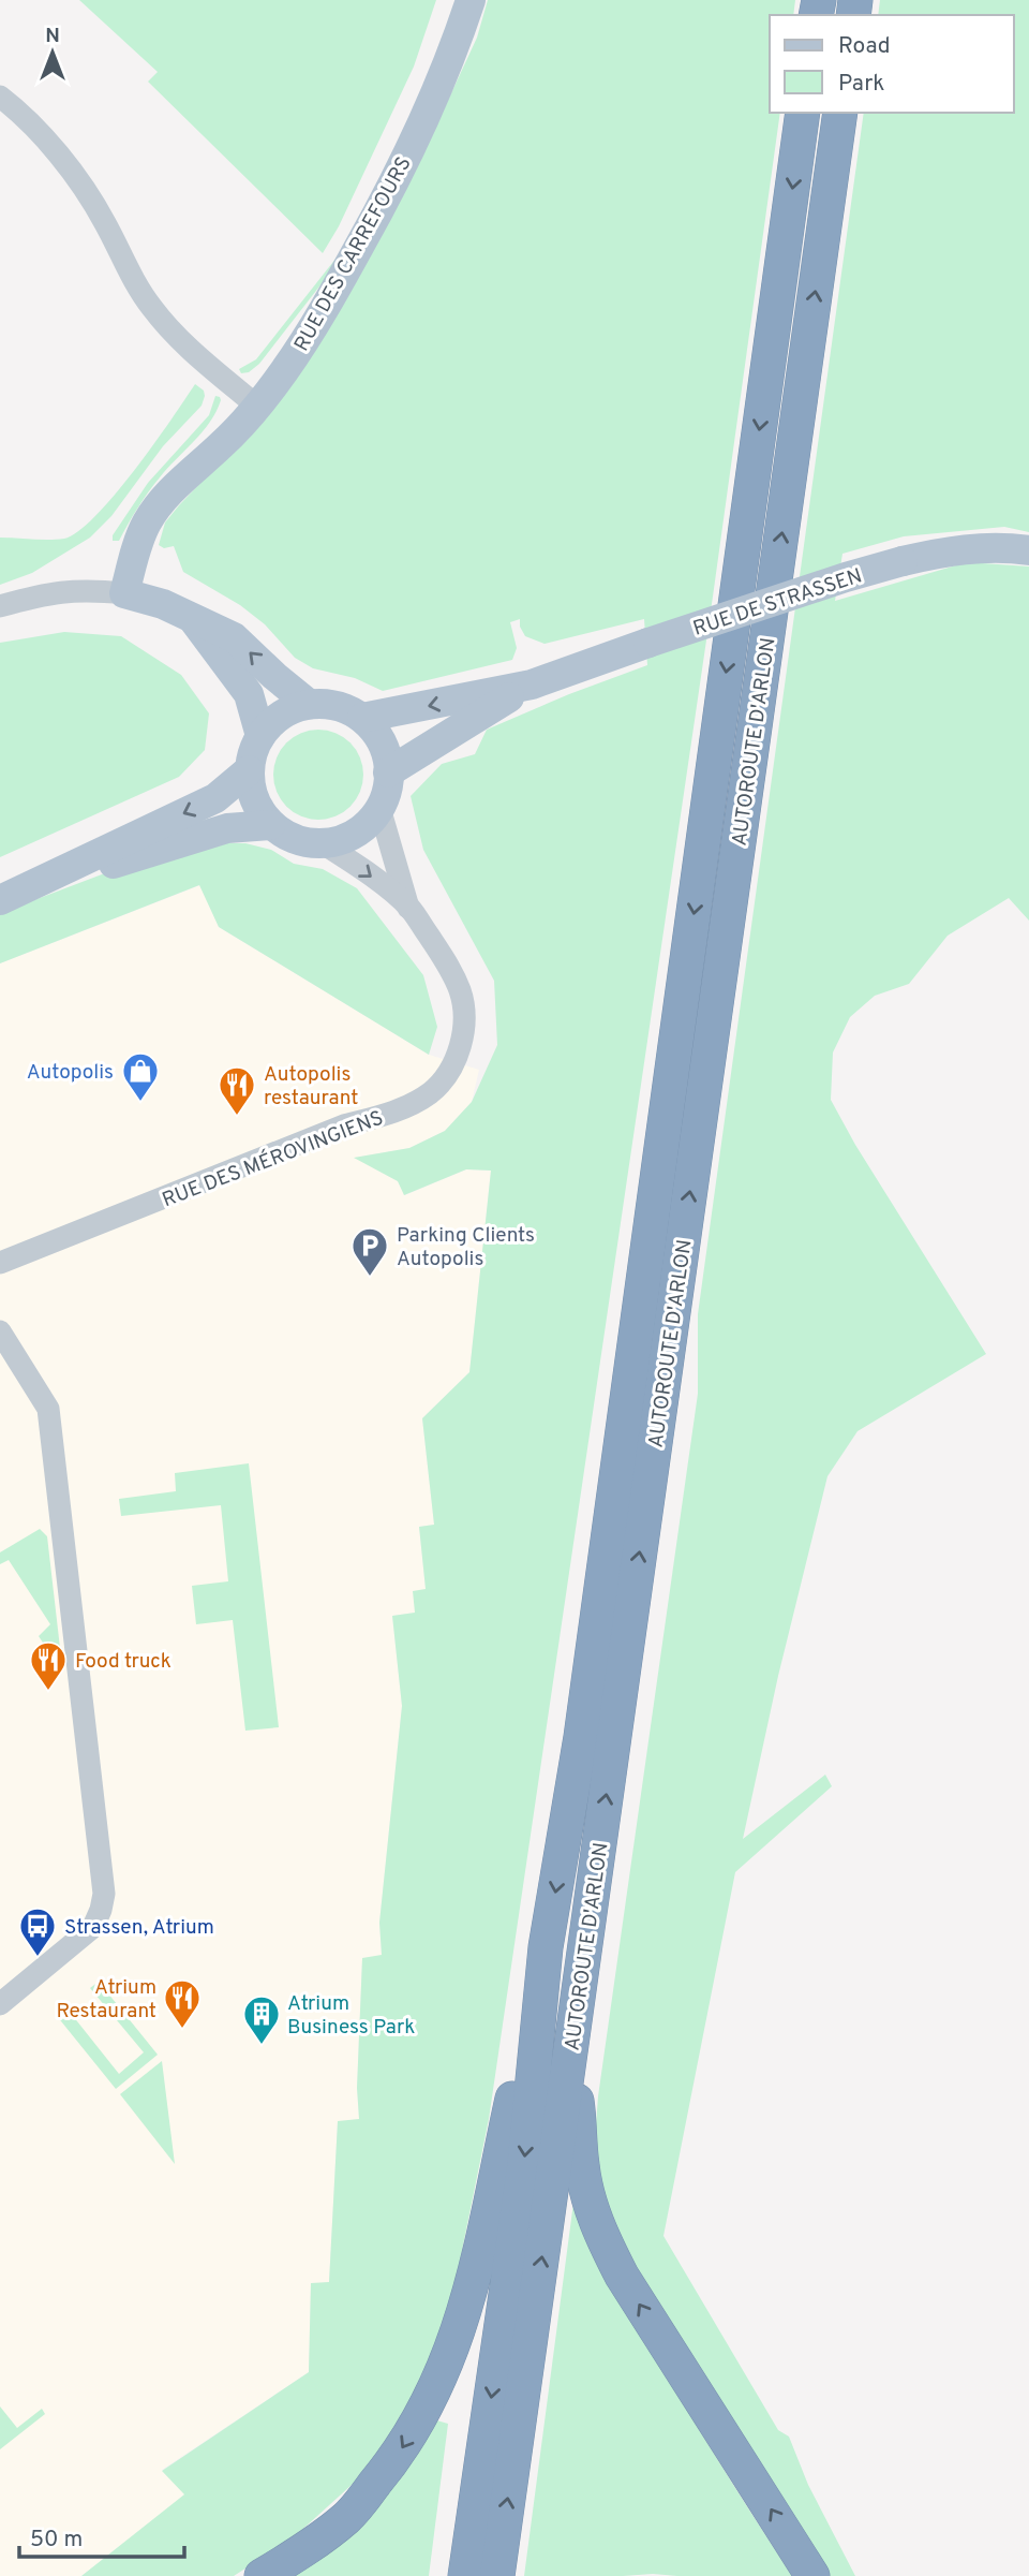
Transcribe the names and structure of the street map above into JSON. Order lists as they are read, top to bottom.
{
  "streets": {
    "highway": ["AUTOROUTE D'ARLON"],
    "main road": ["RUE DES CARREFOURS", "RUE DE STRASSEN"],
    "street": ["RUE DES MÉROVINGIENS"]
  },
  "crossings": [
    ["RUE DE STRASSEN", "RUE DES MÉROVINGIENS"]
  ],
  "places": {
    "shop": ["Autopolis"],
    "restaurant": ["Autopolis restaurant", "Food truck", "Atrium Restaurant"],
    "parking": ["Parking Clients Autopolis"],
    "bus stop": ["Strassen, Atrium"],
    "building": ["Atrium Business Park"]
  },
  "legend": ["Road", "Park"],
  "scale_bar": "50 m",
  "north": "top"
}
